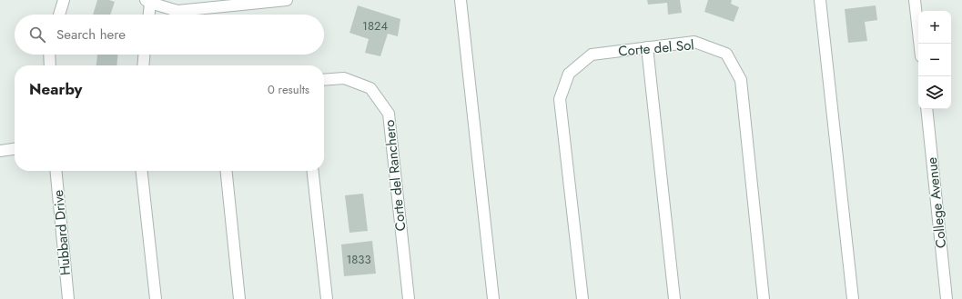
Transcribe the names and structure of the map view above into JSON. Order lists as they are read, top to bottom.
{
  "streets": {
    "street": [
      "Corte del Sol",
      "Corte del Ranchero",
      "College Avenue",
      "Hubbard Drive"
    ]
  },
  "house_numbers": ["1824", "1833"],
  "page": {
    "map_buttons": ["+", "−"],
    "search": "Search here",
    "heading": ["Nearby", "0 results"]
  }
}
